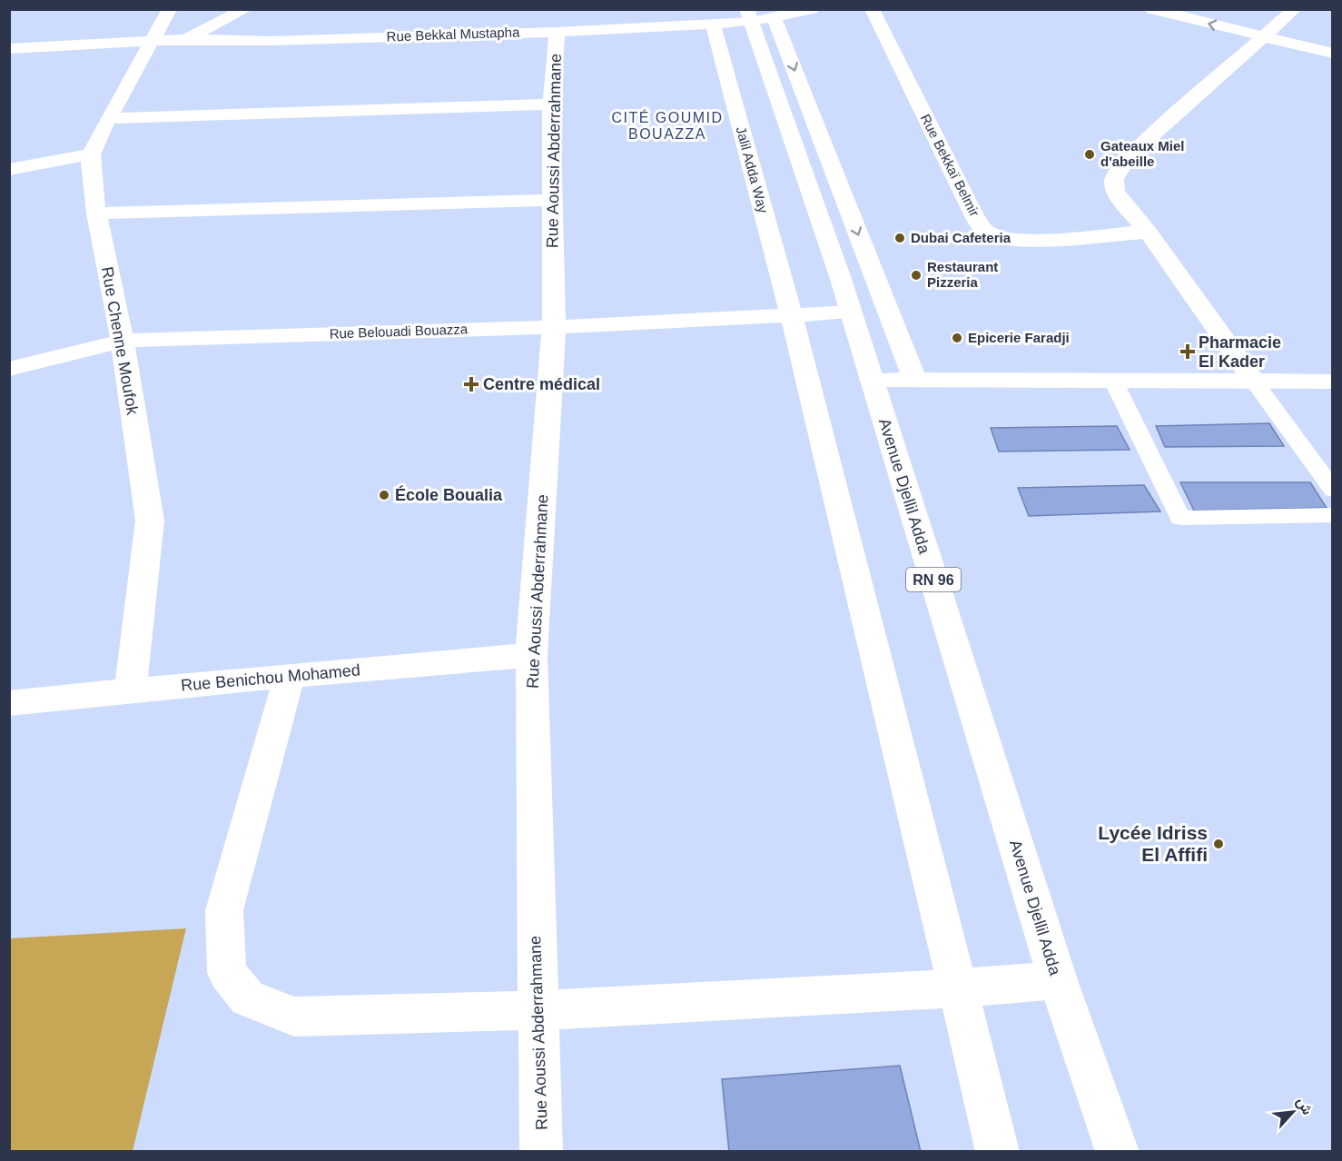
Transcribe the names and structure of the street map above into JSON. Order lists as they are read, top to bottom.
{
  "streets": {
    "street": [
      "Rue Bekkal Mustapha",
      "Rue Aoussi Abderrahmane",
      "Rue Bekkaï Belmir",
      "Jalil Adda Way",
      "Rue Belouadi Bouazza",
      "Rue Chenne Moufok",
      "Avenue Djellil Adda",
      "RN 96",
      "Rue Benichou Mohamed"
    ]
  },
  "crossings": [
    ["Rue Bekkal Mustapha", "Rue Aoussi Abderrahmane"],
    ["Rue Bekkal Mustapha", "Jalil Adda Way"],
    ["Rue Bekkal Mustapha", "Rue Chenne Moufok"],
    ["Rue Bekkal Mustapha", "Avenue Djellil Adda"],
    ["Rue Aoussi Abderrahmane", "Rue Belouadi Bouazza"],
    ["Rue Aoussi Abderrahmane", "Rue Benichou Mohamed"],
    ["Jalil Adda Way", "Rue Belouadi Bouazza"],
    ["Rue Belouadi Bouazza", "Rue Chenne Moufok"],
    ["Rue Belouadi Bouazza", "Avenue Djellil Adda"],
    ["Rue Chenne Moufok", "Rue Benichou Mohamed"]
  ],
  "districts": ["CITÉ GOUMID BOUAZZA"],
  "places": {
    "other": [
      "Gateaux Miel d'abeille",
      "Dubai Cafeteria",
      "Restaurant Pizzeria",
      "Epicerie Faradji",
      "École Boualia",
      "Lycée Idriss El Affifi"
    ],
    "health": ["Pharmacie El Kader", "Centre médical"]
  },
  "north": "top right"
}
